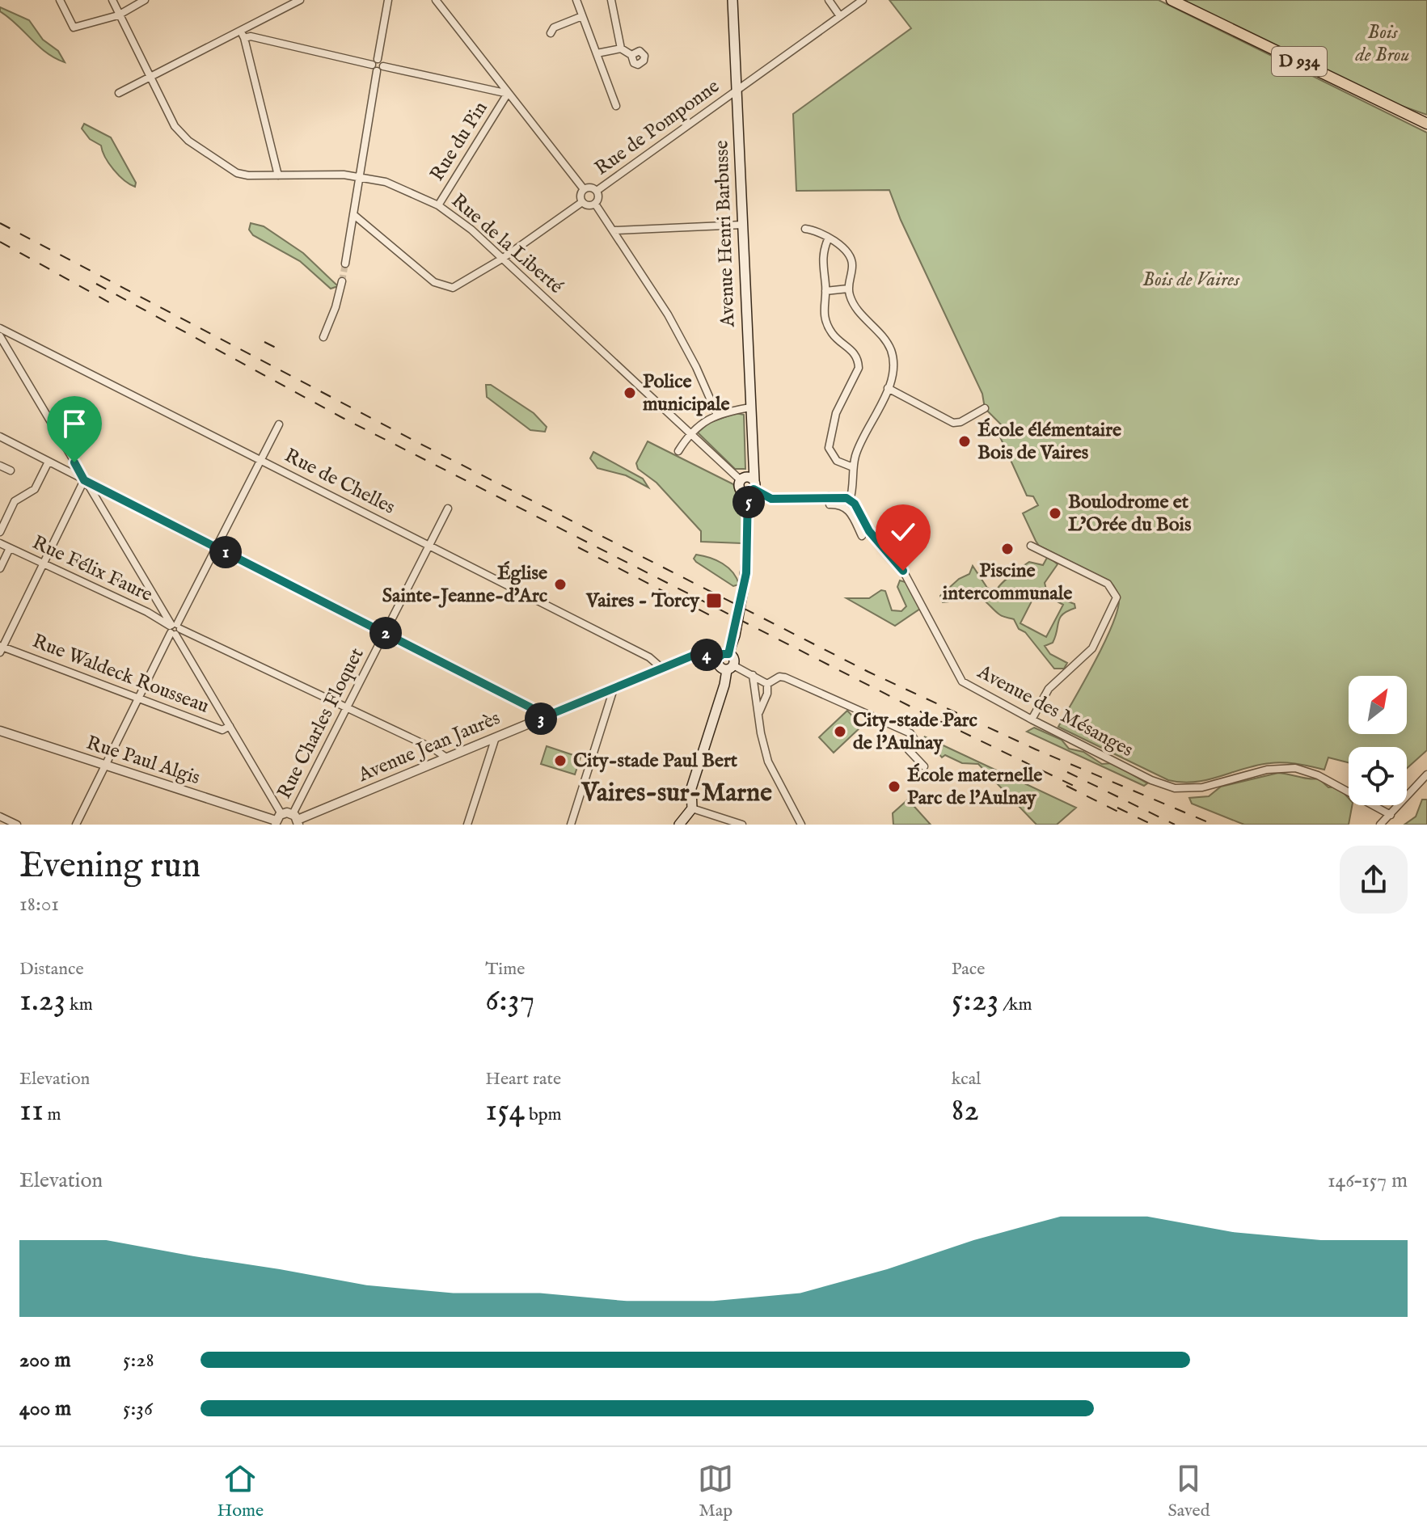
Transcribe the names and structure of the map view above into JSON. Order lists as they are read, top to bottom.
{
  "streets": {
    "main road": ["D 934", "Avenue Henri Barbusse"],
    "street": [
      "Rue de Pomponne",
      "Rue du Pin",
      "Rue de la Liberté",
      "Rue de Chelles",
      "Rue Félix Faure",
      "Rue Waldeck Rousseau",
      "Avenue des Mésanges",
      "Rue Charles Floquet",
      "Avenue Jean Jaurès",
      "Rue Paul Algis"
    ]
  },
  "crossings": [
    ["Rue de Pomponne", "Avenue Henri Barbusse"],
    ["Rue du Pin", "Rue de la Liberté"],
    ["Avenue Henri Barbusse", "Rue de la Liberté"],
    ["Avenue Henri Barbusse", "Avenue Jean Jaurès"],
    ["Rue de Chelles", "Rue Charles Floquet"],
    ["Rue de Chelles", "Avenue Jean Jaurès"],
    ["Rue Félix Faure", "Rue Charles Floquet"],
    ["Rue Félix Faure", "Avenue Jean Jaurès"],
    ["Rue Charles Floquet", "Avenue Jean Jaurès"],
    ["Rue Charles Floquet", "Rue Paul Algis"],
    ["Avenue Jean Jaurès", "Rue Paul Algis"]
  ],
  "districts": ["Vaires-sur-Marne"],
  "parks": ["Bois de Brou", "Bois de Vaires"],
  "places": {
    "other": [
      "Police municipale",
      "École élémentaire Bois de Vaires",
      "Boulodrome et L’Orée du Bois",
      "Piscine intercommunale",
      "Église Sainte-Jeanne-d'Arc",
      "City-stade Parc de l'Aulnay",
      "City-stade Paul Bert",
      "École maternelle Parc de l'Aulnay"
    ],
    "transit": ["Vaires - Torcy"]
  },
  "north": "top right",
  "page": {
    "pins": [
      "5",
      "1",
      "2",
      "4",
      "3"
    ],
    "heading": ["Evening run", "18:01"],
    "stats": [
      ["Distance", "1.23 km"],
      ["Time", "6:37"],
      ["Pace", "5:23 /km"],
      ["Elevation", "11 m"],
      ["Heart rate", "154 bpm"],
      ["kcal", "82"]
    ],
    "chart": ["Elevation", "146–157 m"],
    "list": [
      {
        "name": "200 m",
        "note": "5:28"
      },
      {
        "name": "400 m",
        "note": "5:36"
      }
    ],
    "tabs": ["Home", "Map", "Saved"]
  }
}
